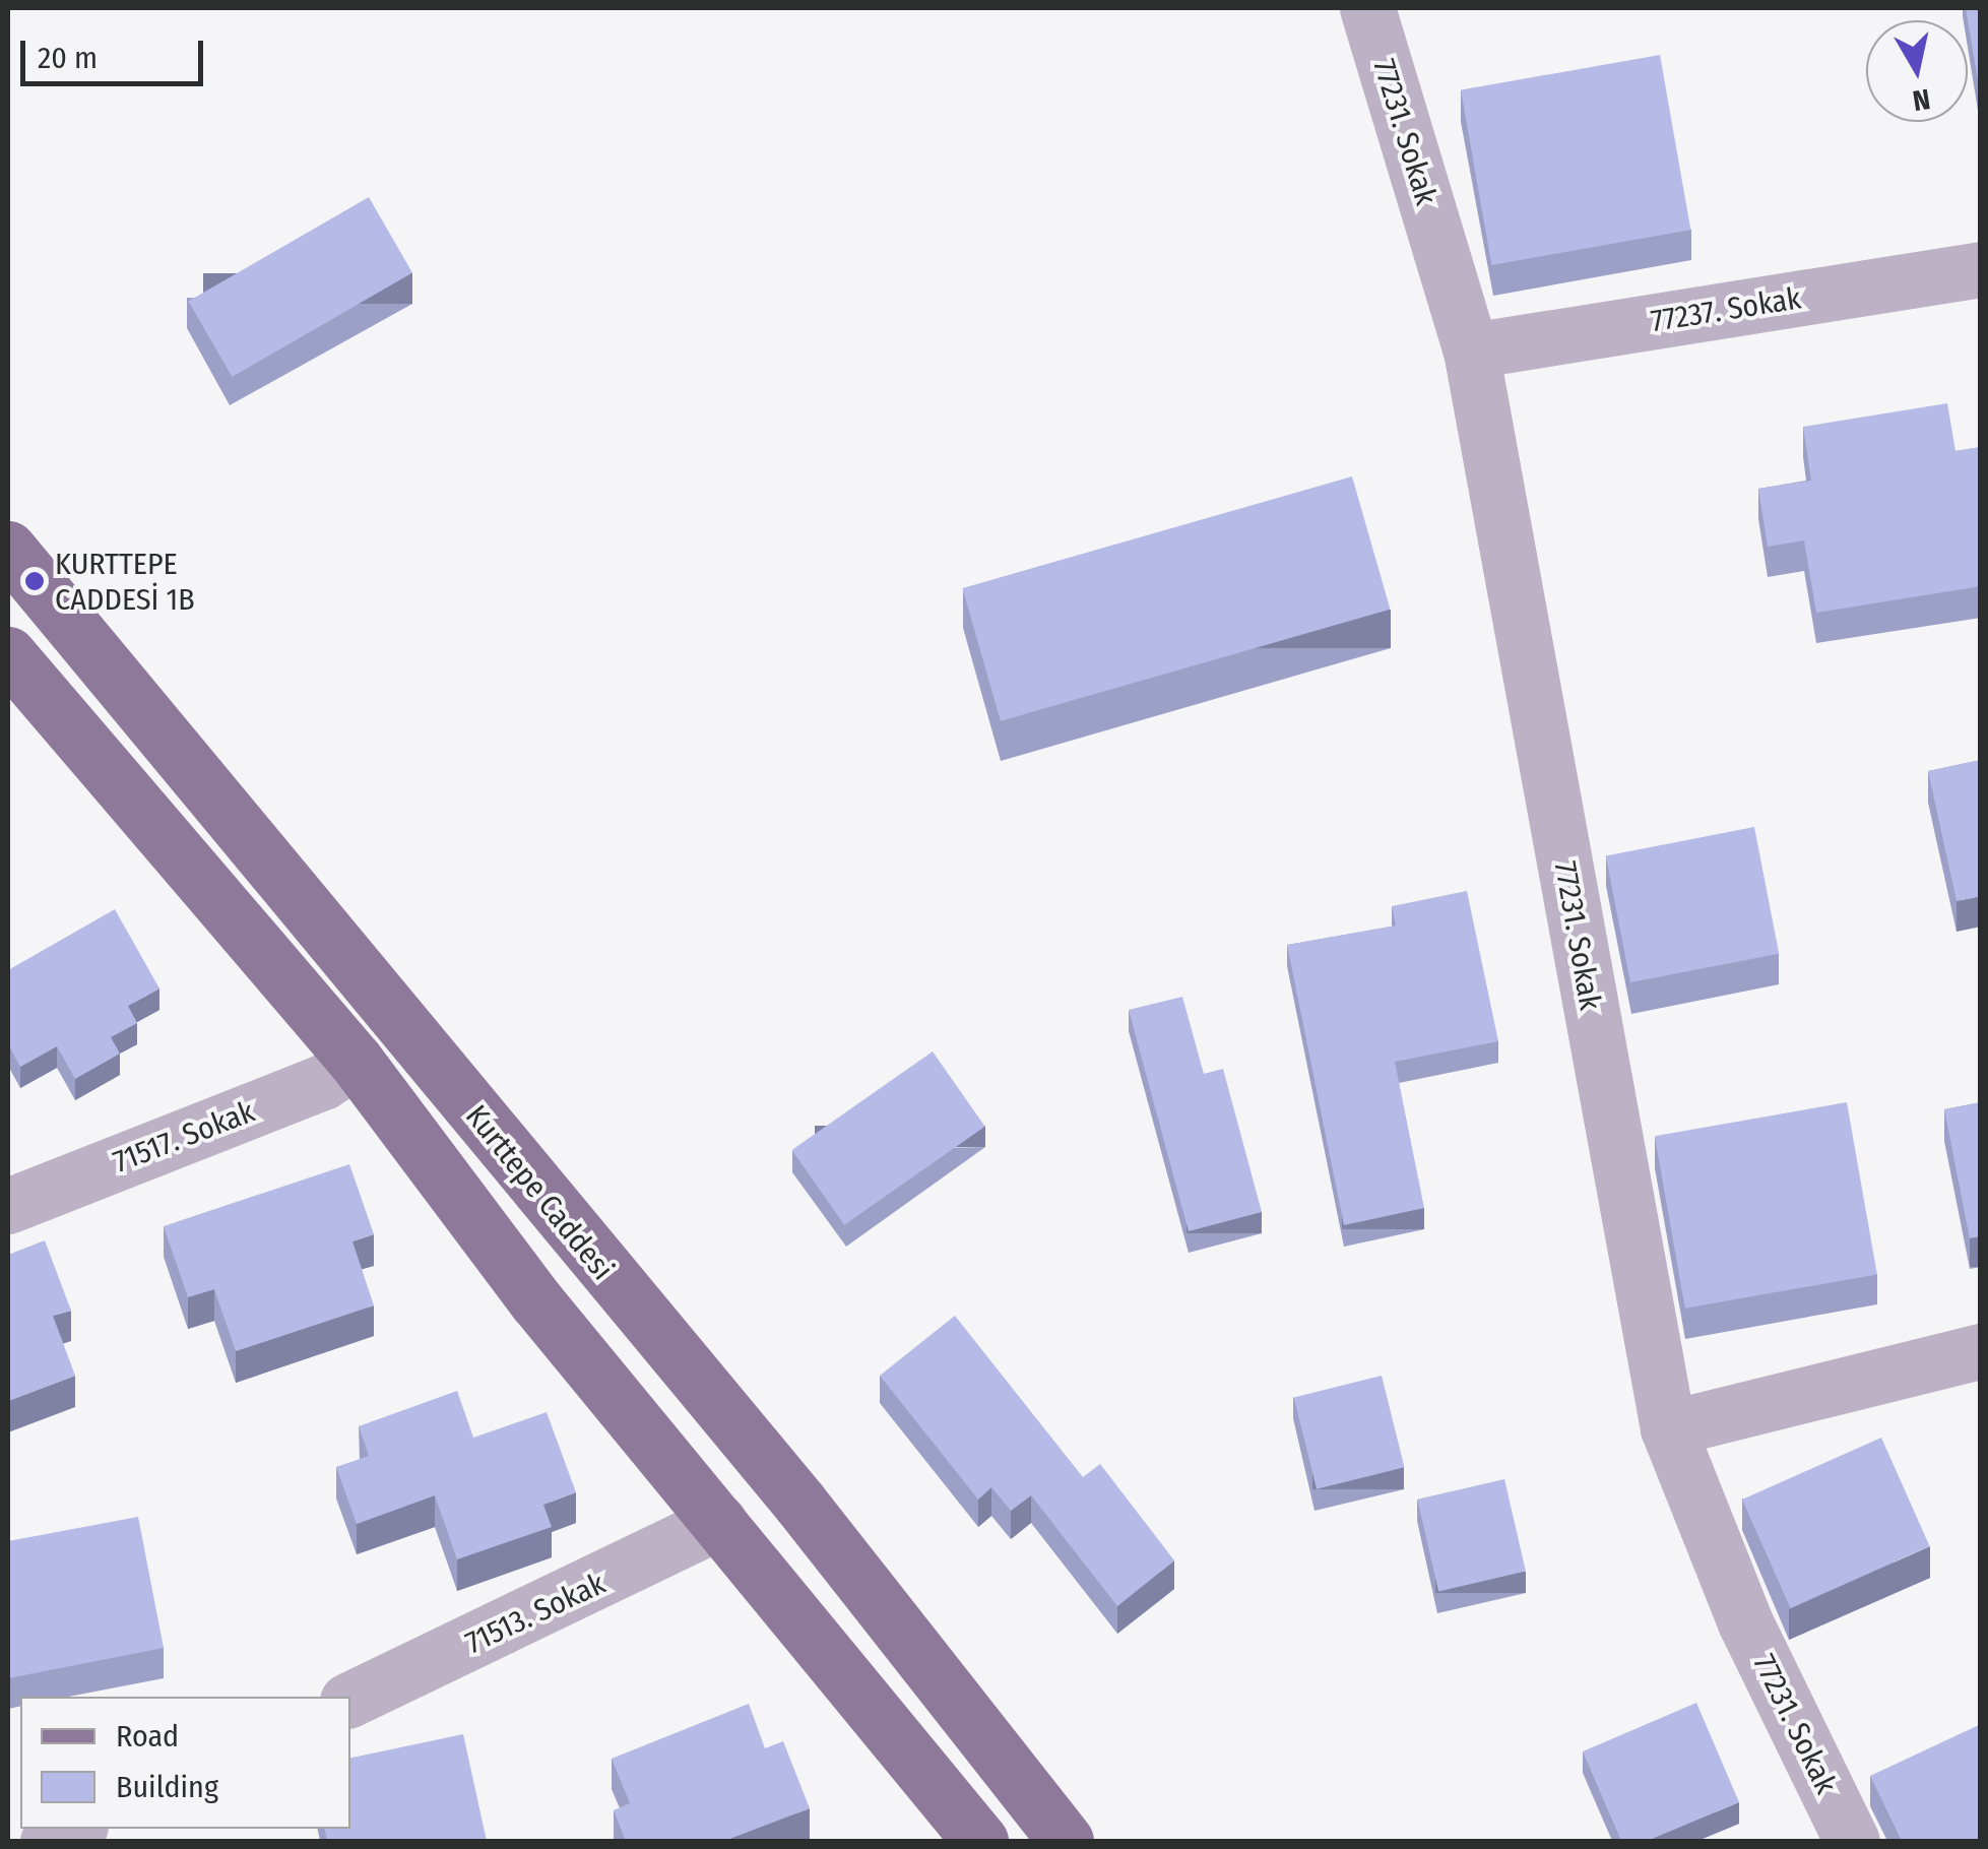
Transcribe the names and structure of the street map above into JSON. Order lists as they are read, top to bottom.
{
  "streets": {
    "main road": ["Kurttepe Caddesi"],
    "street": [
      "77231. Sokak",
      "77237. Sokak",
      "71517. Sokak",
      "71513. Sokak"
    ]
  },
  "crossings": [
    ["77231. Sokak", "77237. Sokak"],
    ["71517. Sokak", "Kurttepe Caddesi"],
    ["Kurttepe Caddesi", "71513. Sokak"]
  ],
  "places": ["KURTTEPE CADDESİ 1B"],
  "legend": ["Road", "Building"],
  "scale_bar": "20 m",
  "north": "bottom"
}
